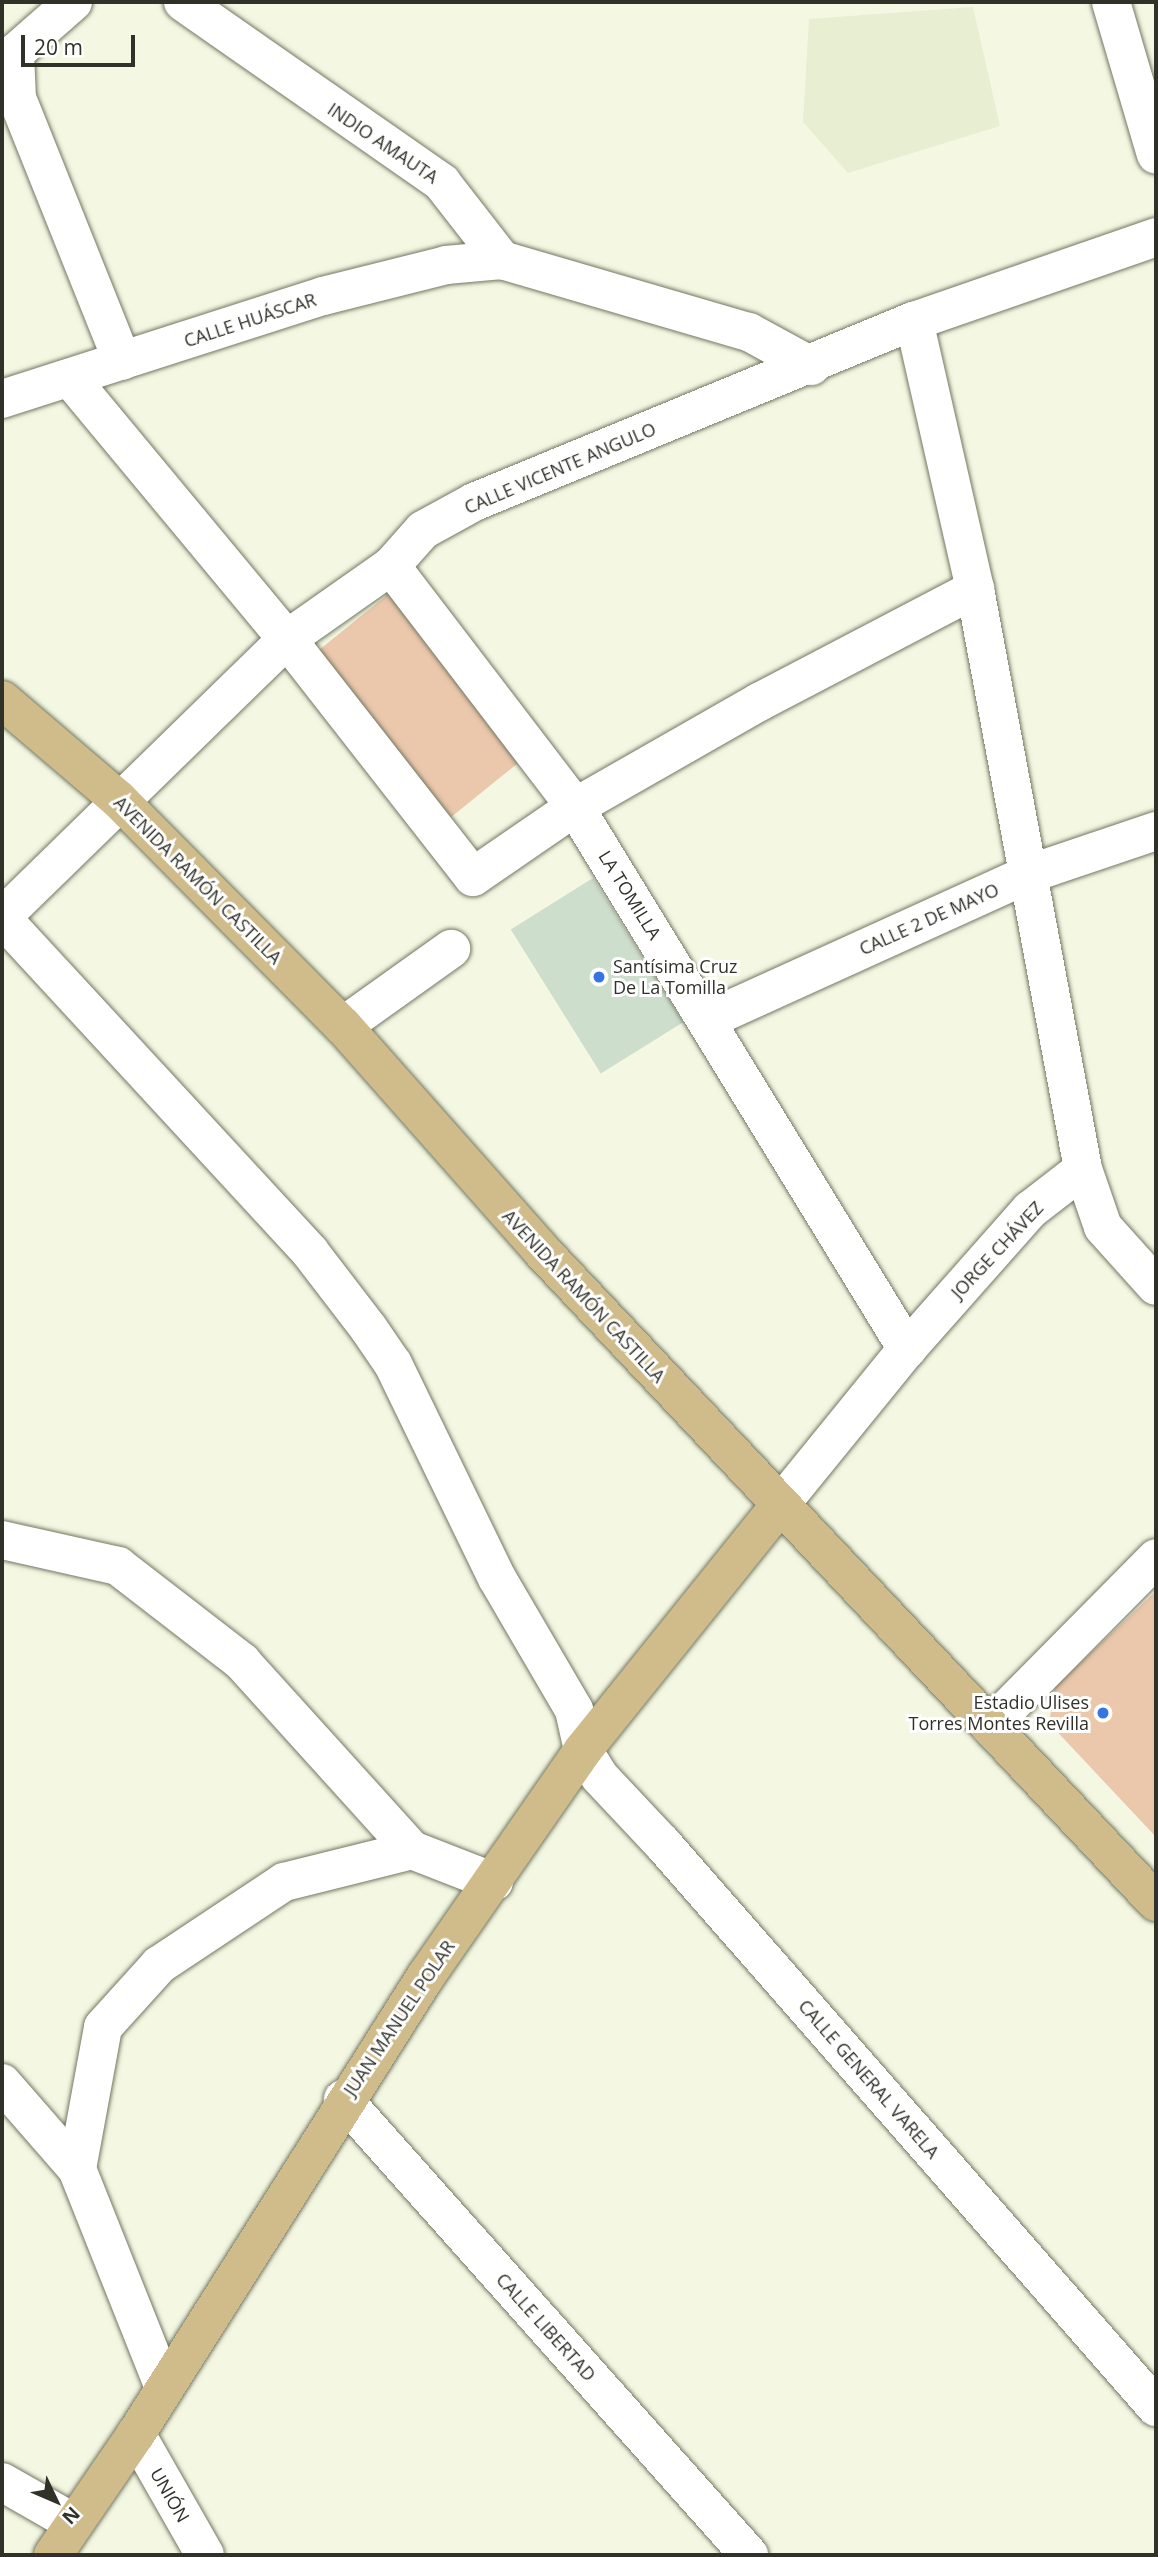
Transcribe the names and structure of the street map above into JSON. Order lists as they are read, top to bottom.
{
  "streets": {
    "main road": ["AVENIDA RAMÓN CASTILLA", "JUAN MANUEL POLAR"],
    "street": [
      "INDIO AMAUTA",
      "CALLE HUÁSCAR",
      "CALLE VICENTE ANGULO",
      "LA TOMILLA",
      "CALLE 2 DE MAYO",
      "JORGE CHÁVEZ",
      "CALLE GENERAL VARELA",
      "CALLE LIBERTAD",
      "UNIÓN"
    ]
  },
  "crossings": [
    ["INDIO AMAUTA", "CALLE HUÁSCAR"],
    ["CALLE VICENTE ANGULO", "AVENIDA RAMÓN CASTILLA"],
    ["CALLE VICENTE ANGULO", "LA TOMILLA"],
    ["AVENIDA RAMÓN CASTILLA", "JORGE CHÁVEZ"],
    ["AVENIDA RAMÓN CASTILLA", "JUAN MANUEL POLAR"],
    ["LA TOMILLA", "CALLE 2 DE MAYO"],
    ["LA TOMILLA", "JORGE CHÁVEZ"],
    ["JORGE CHÁVEZ", "JUAN MANUEL POLAR"],
    ["JUAN MANUEL POLAR", "CALLE GENERAL VARELA"],
    ["JUAN MANUEL POLAR", "CALLE LIBERTAD"],
    ["JUAN MANUEL POLAR", "UNIÓN"]
  ],
  "places": ["Santísima Cruz De La Tomilla", "Estadio Ulises Torres Montes Revilla"],
  "scale_bar": "20 m",
  "north": "bottom right"
}
